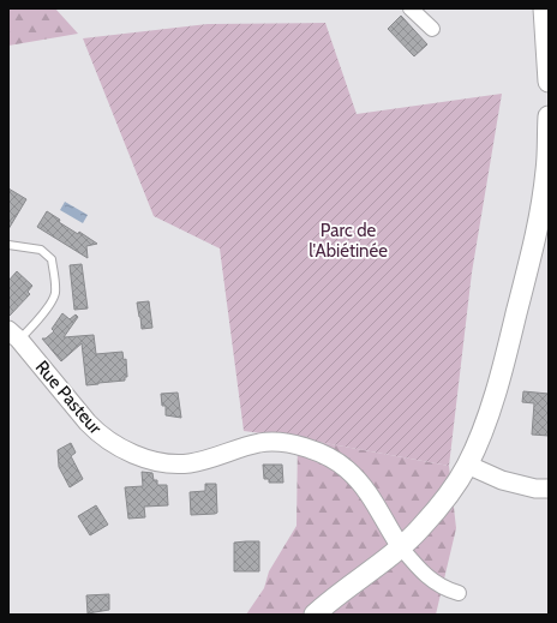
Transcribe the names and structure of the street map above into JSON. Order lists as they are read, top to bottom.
{
  "streets": {
    "street": ["Rue Pasteur"]
  },
  "parks": ["Parc de l'Abiétinée"]
}
